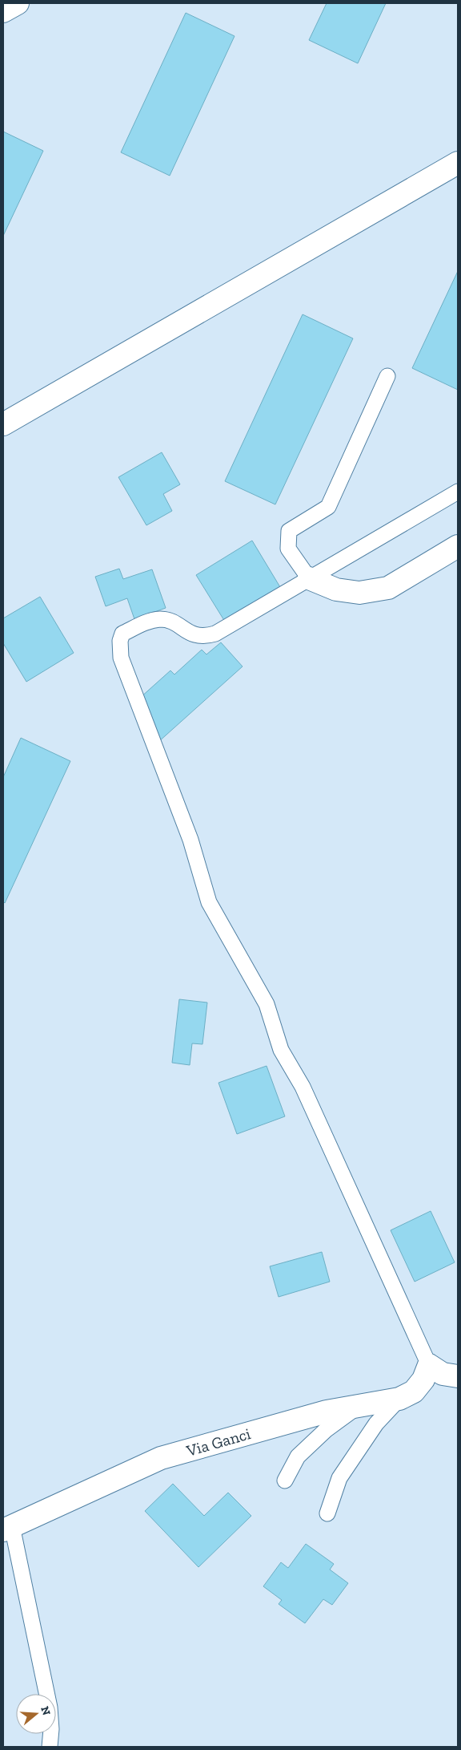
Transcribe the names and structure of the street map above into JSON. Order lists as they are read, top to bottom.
{
  "streets": {
    "street": ["Via Ganci"]
  },
  "north": "right"
}
